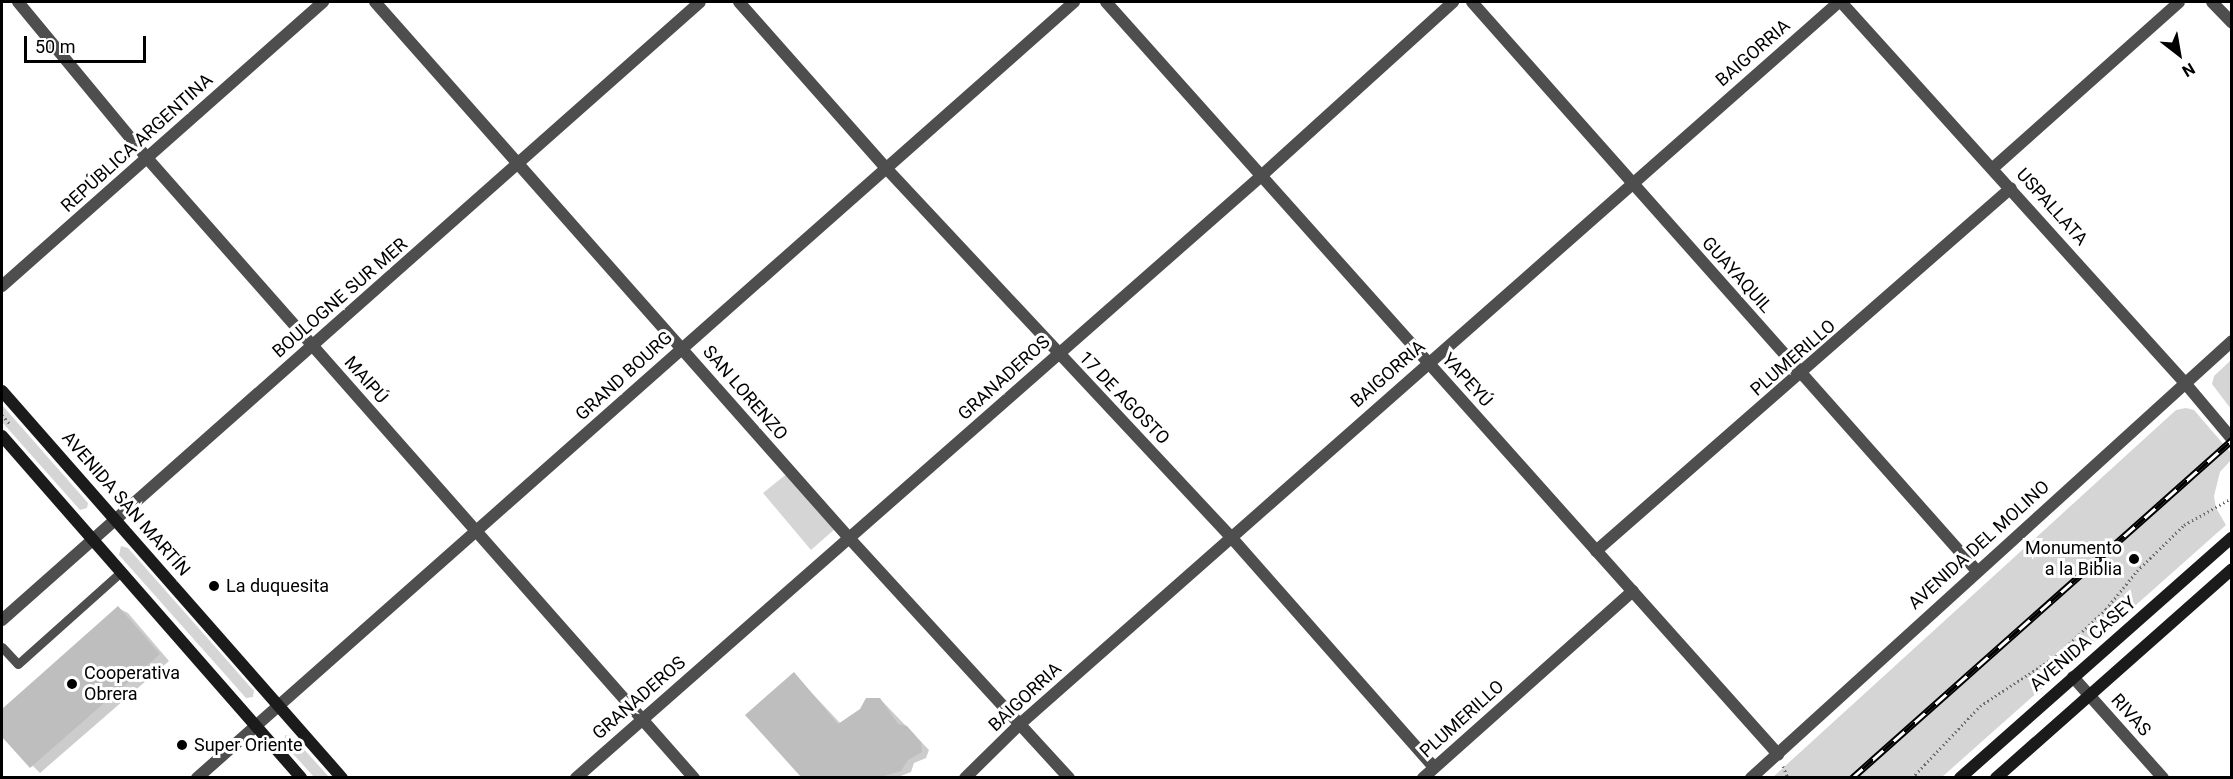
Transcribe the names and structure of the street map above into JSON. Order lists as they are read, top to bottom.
{
  "streets": {
    "main road": ["AVENIDA SAN MARTÍN", "AVENIDA CASEY"],
    "street": [
      "BAIGORRIA",
      "REPÚBLICA ARGENTINA",
      "USPALLATA",
      "GUAYAQUIL",
      "BOULOGNE SUR MER",
      "PLUMERILLO",
      "GRAND BOURG",
      "GRANADEROS",
      "MAIPÚ",
      "YAPEYÚ",
      "SAN LORENZO",
      "17 DE AGOSTO",
      "AVENIDA DEL MOLINO",
      "RIVAS"
    ]
  },
  "crossings": [
    ["BAIGORRIA", "USPALLATA"],
    ["BAIGORRIA", "GUAYAQUIL"],
    ["BAIGORRIA", "YAPEYÚ"],
    ["BAIGORRIA", "SAN LORENZO"],
    ["BAIGORRIA", "17 DE AGOSTO"],
    ["REPÚBLICA ARGENTINA", "MAIPÚ"],
    ["USPALLATA", "PLUMERILLO"],
    ["USPALLATA", "AVENIDA DEL MOLINO"],
    ["GUAYAQUIL", "PLUMERILLO"],
    ["GUAYAQUIL", "AVENIDA DEL MOLINO"],
    ["BOULOGNE SUR MER", "MAIPÚ"],
    ["BOULOGNE SUR MER", "SAN LORENZO"],
    ["BOULOGNE SUR MER", "AVENIDA SAN MARTÍN"],
    ["PLUMERILLO", "YAPEYÚ"],
    ["PLUMERILLO", "17 DE AGOSTO"],
    ["GRAND BOURG", "MAIPÚ"],
    ["GRAND BOURG", "SAN LORENZO"],
    ["GRAND BOURG", "17 DE AGOSTO"],
    ["GRAND BOURG", "AVENIDA SAN MARTÍN"],
    ["GRANADEROS", "MAIPÚ"],
    ["GRANADEROS", "YAPEYÚ"],
    ["GRANADEROS", "SAN LORENZO"],
    ["GRANADEROS", "17 DE AGOSTO"],
    ["YAPEYÚ", "AVENIDA DEL MOLINO"],
    ["AVENIDA CASEY", "RIVAS"]
  ],
  "places": [
    "Monumento a la Biblia",
    "La duquesita",
    "Cooperativa Obrera",
    "Super Oriente"
  ],
  "scale_bar": "50 m",
  "north": "bottom right"
}
